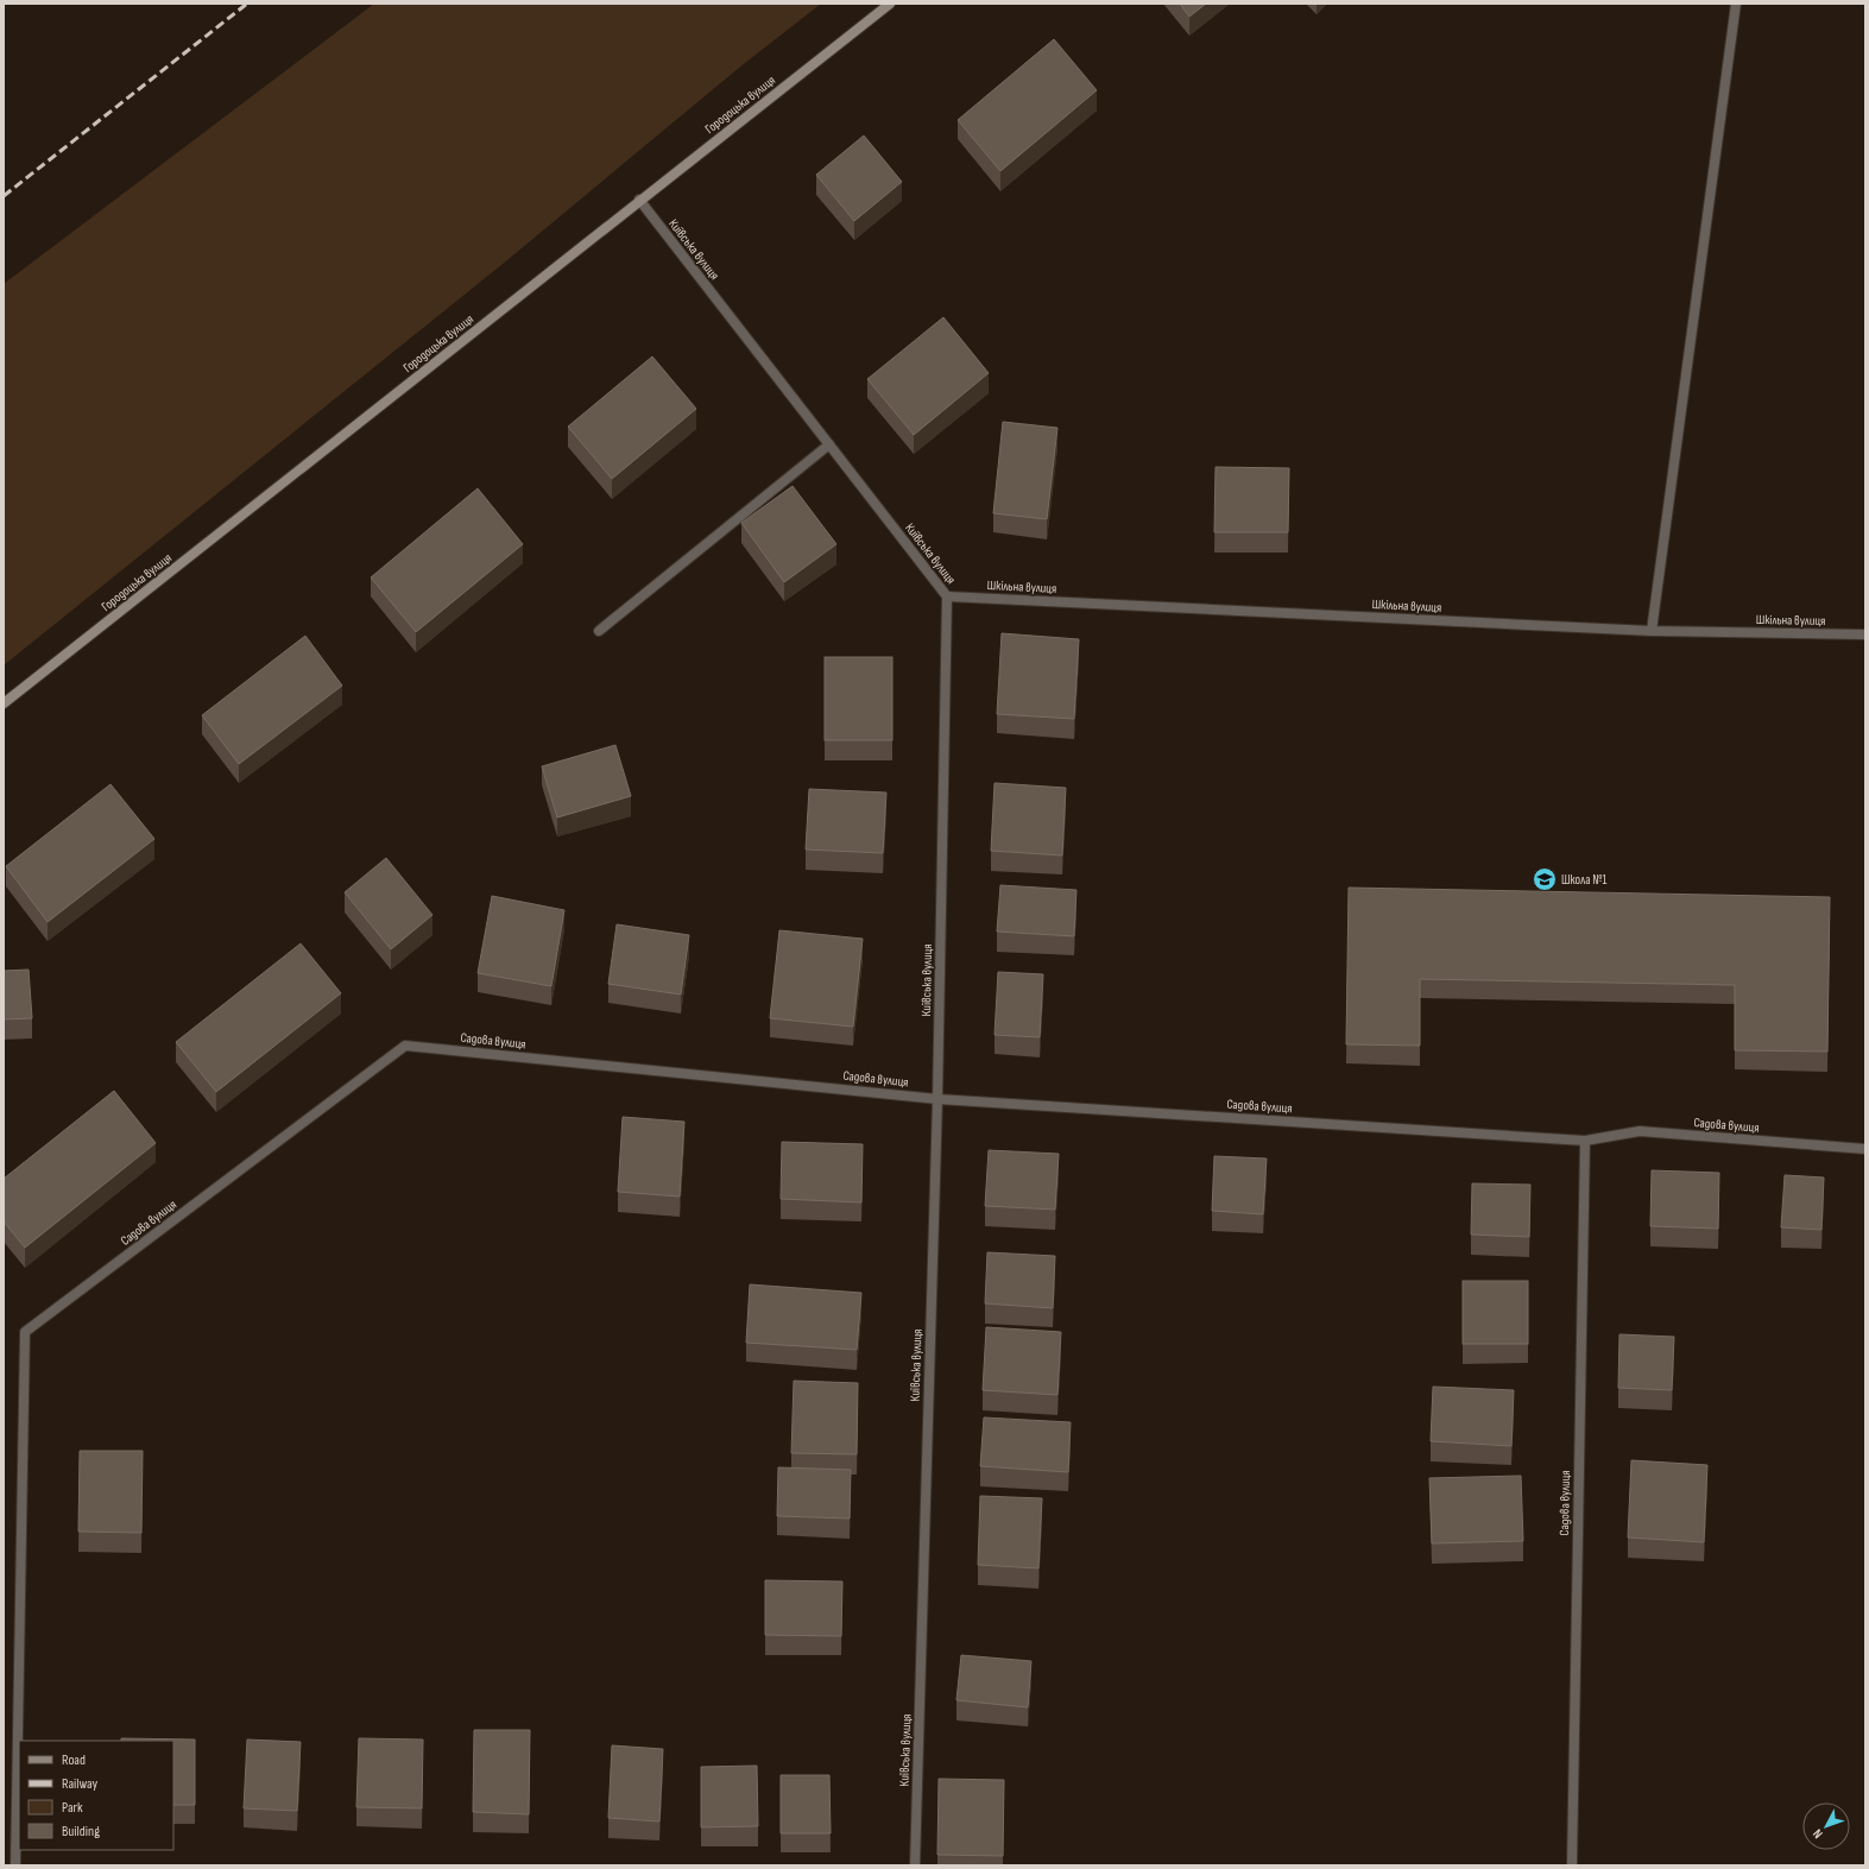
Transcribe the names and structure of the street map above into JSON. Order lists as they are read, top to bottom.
{
  "streets": {
    "main road": ["Городоцька вулиця"],
    "street": ["Київська вулиця", "Шкільна вулиця", "Садова вулиця"]
  },
  "crossings": [
    ["Городоцька вулиця", "Київська вулиця"],
    ["Київська вулиця", "Шкільна вулиця"],
    ["Київська вулиця", "Садова вулиця"]
  ],
  "places": {
    "school or university": ["Школа №1"]
  },
  "legend": [
    "Road",
    "Railway",
    "Park",
    "Building"
  ],
  "north": "bottom left"
}
